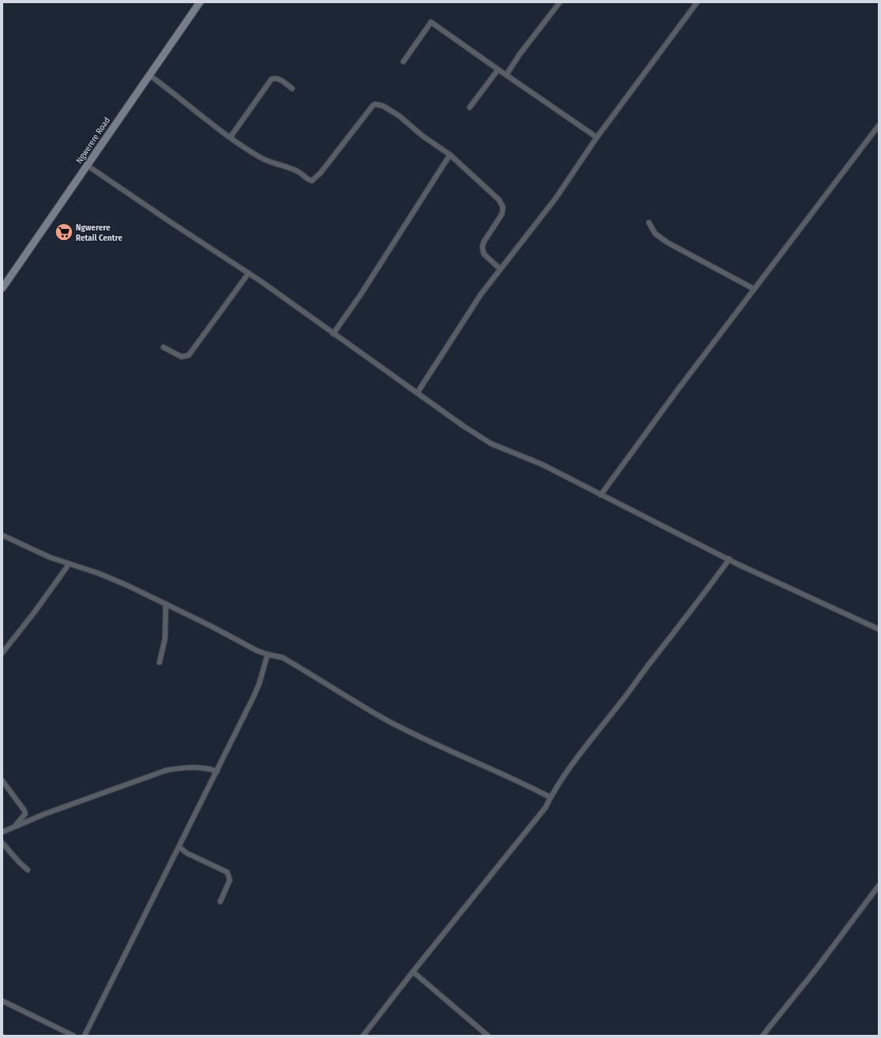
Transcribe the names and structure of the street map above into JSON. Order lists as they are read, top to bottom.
{
  "streets": {
    "main road": ["Ngwerere Road"]
  },
  "places": {
    "supermarket": ["Ngwerere Retail Centre"]
  }
}
